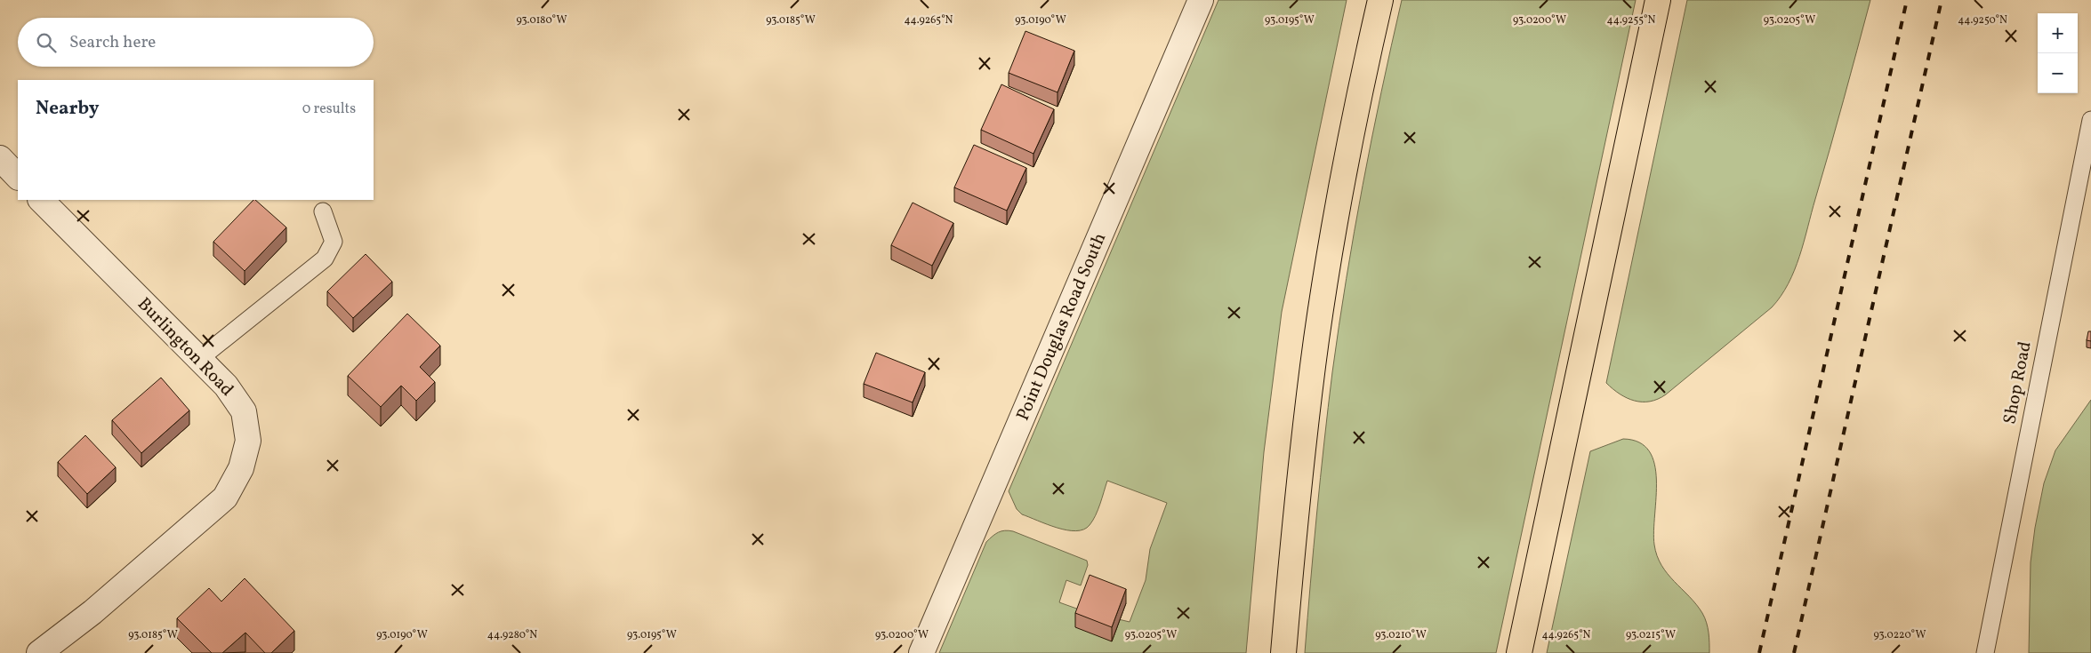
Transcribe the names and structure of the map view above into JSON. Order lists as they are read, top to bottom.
{
  "streets": {
    "street": ["Point Douglas Road South", "Burlington Road"],
    "lane": ["Shop Road"]
  },
  "page": {
    "map_buttons": ["+", "−"],
    "search": "Search here",
    "heading": ["Nearby", "0 results"]
  },
  "coordinates": [
    "93.0180°W",
    "93.0185°W",
    "44.9265°N",
    "93.0190°W",
    "93.0195°W",
    "93.0200°W",
    "44.9255°N",
    "93.0205°W",
    "44.9250°N",
    "93.0210°W",
    "93.0215°W",
    "93.0220°W",
    "44.9280°N"
  ]
}
